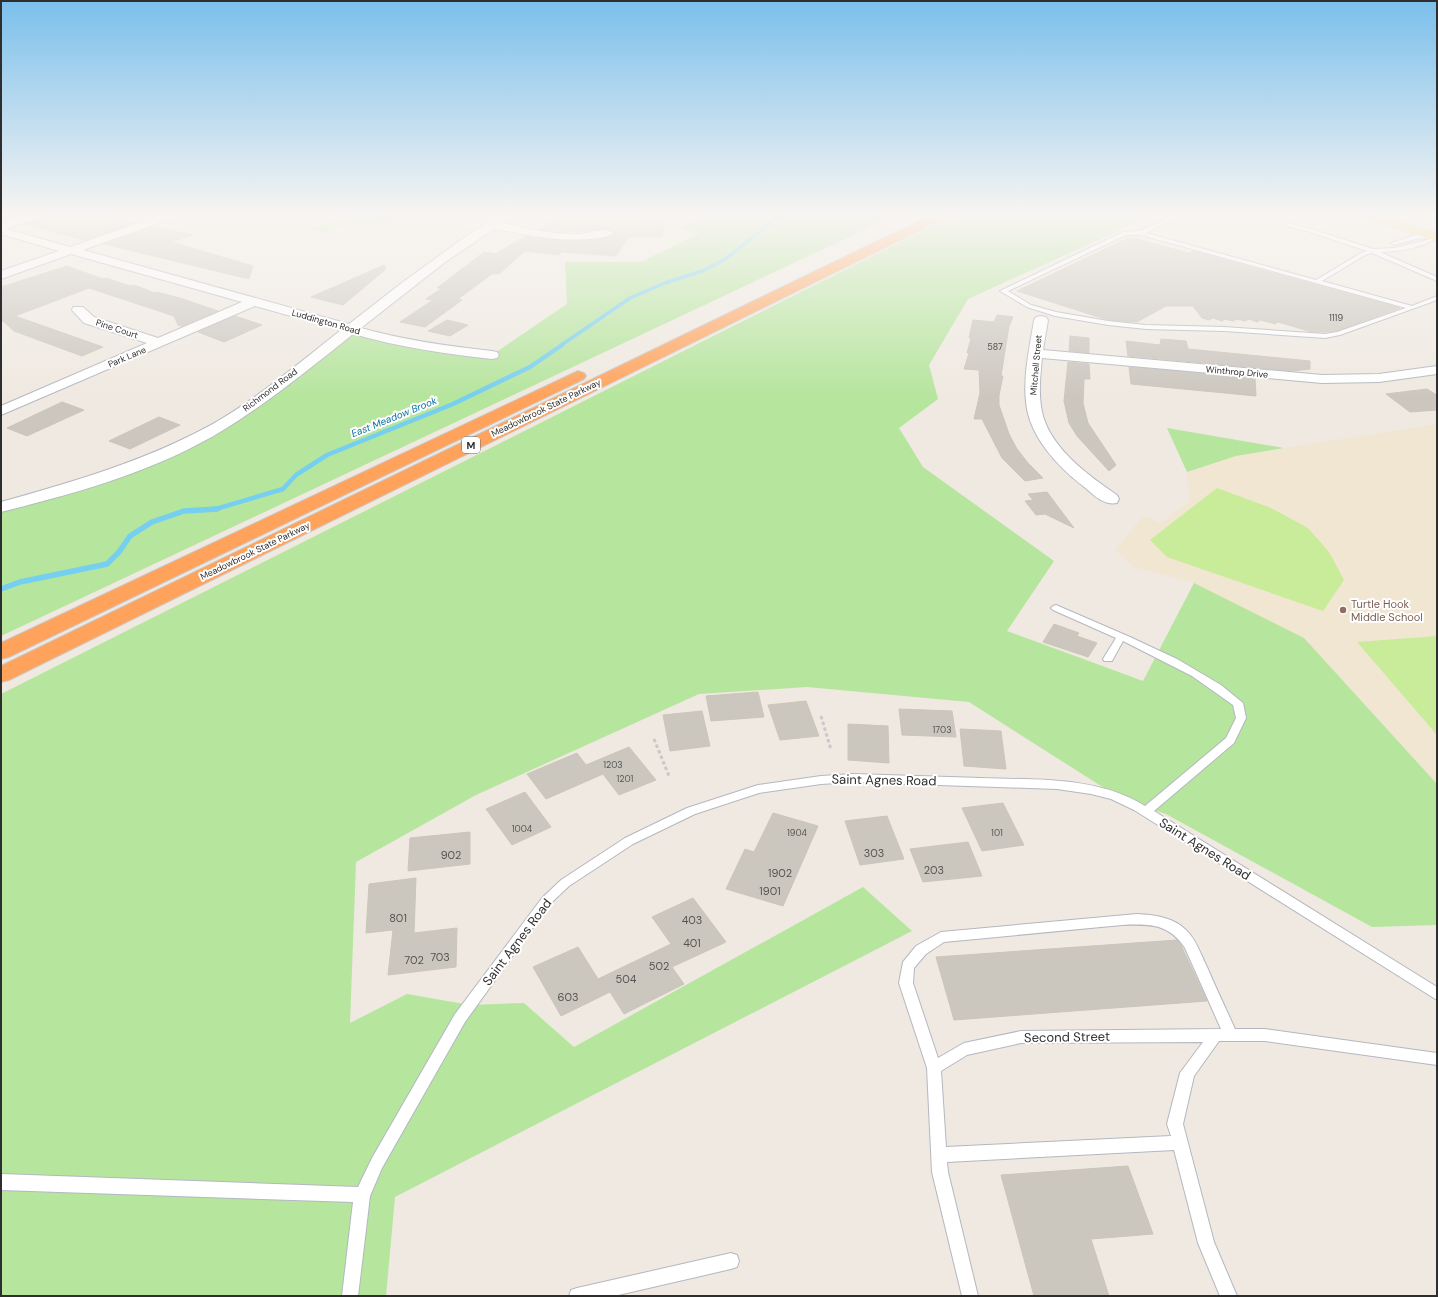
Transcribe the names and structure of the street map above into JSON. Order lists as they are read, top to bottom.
{
  "streets": {
    "highway": ["Meadowbrook State Parkway", "M"],
    "street": [
      "Luddington Road",
      "Pine Court",
      "Park Lane",
      "Mitchell Street",
      "Winthrop Drive",
      "Richmond Road"
    ],
    "lane": ["Saint Agnes Road", "Second Street"]
  },
  "crossings": [
    ["Luddington Road", "Park Lane"],
    ["Luddington Road", "Richmond Road"],
    ["Pine Court", "Park Lane"],
    ["Mitchell Street", "Winthrop Drive"]
  ],
  "water": ["East Meadow Brook"],
  "places": ["Turtle Hook Middle School"],
  "house_numbers": [
    "1119",
    "587",
    "1703",
    "1203",
    "1201",
    "1004",
    "1904",
    "101",
    "303",
    "902",
    "203",
    "1902",
    "1901",
    "801",
    "403",
    "401",
    "703",
    "702",
    "502",
    "504",
    "603"
  ]
}
